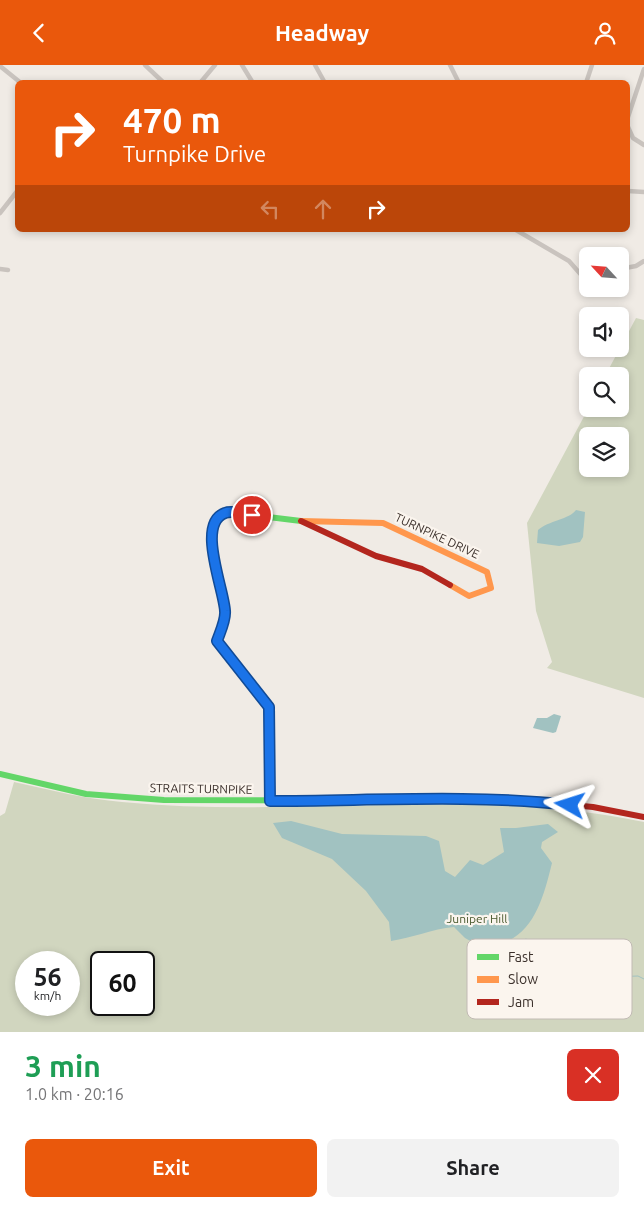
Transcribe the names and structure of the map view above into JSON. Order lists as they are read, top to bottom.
{
  "streets": {
    "street": ["TURNPIKE DRIVE", "STRAITS TURNPIKE"]
  },
  "crossings": [
    ["TURNPIKE DRIVE", "STRAITS TURNPIKE"]
  ],
  "parks": ["Juniper Hill"],
  "legend": ["Fast", "Slow", "Jam"],
  "north": "top left",
  "page": {
    "header": "Headway",
    "turn": ["470 m", "Turnpike Drive"],
    "speed": "56 km/h",
    "limit": "60",
    "heading": ["3 min", "1.0 km · 20:16"],
    "buttons": ["Exit", "Share"]
  }
}
